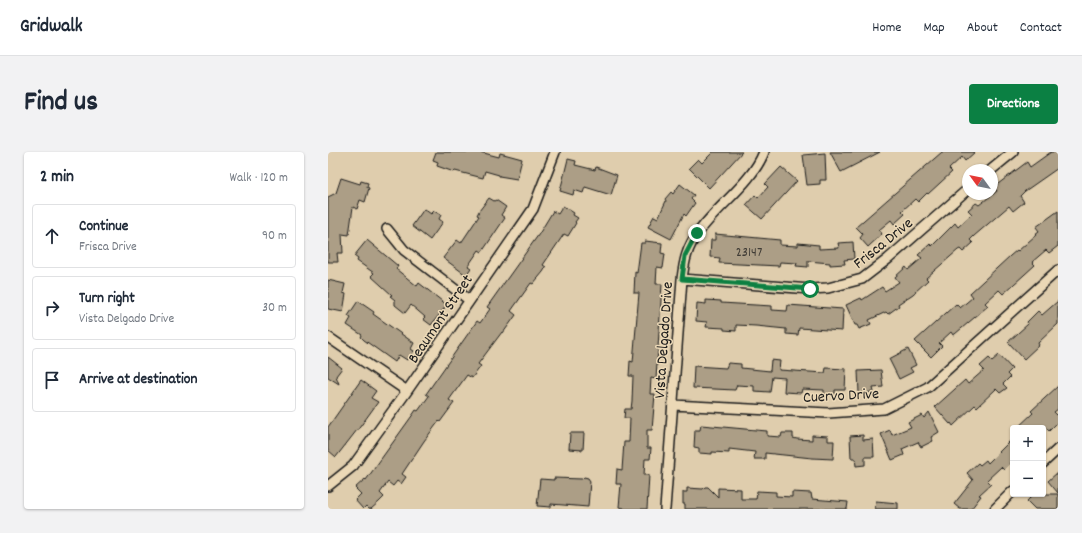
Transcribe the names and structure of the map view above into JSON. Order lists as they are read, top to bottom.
{
  "streets": {
    "street": [
      "Frisca Drive",
      "Beaumont Street",
      "Vista Delgado Drive",
      "Cuervo Drive"
    ]
  },
  "crossings": [
    ["Frisca Drive", "Vista Delgado Drive"],
    ["Vista Delgado Drive", "Cuervo Drive"]
  ],
  "house_numbers": ["23147"],
  "north": "top left",
  "page": {
    "header": "Gridwalk",
    "nav": [
      "Home",
      "Map",
      "About",
      "Contact"
    ],
    "title": "Find us",
    "buttons": "Directions",
    "heading": ["2 min", "Walk · 120 m"],
    "list": [
      ["Continue", "Frisca Drive", "90 m"],
      ["Turn right", "Vista Delgado Drive", "30 m"],
      "Arrive at destination"
    ],
    "map_buttons": ["+", "−"]
  }
}
